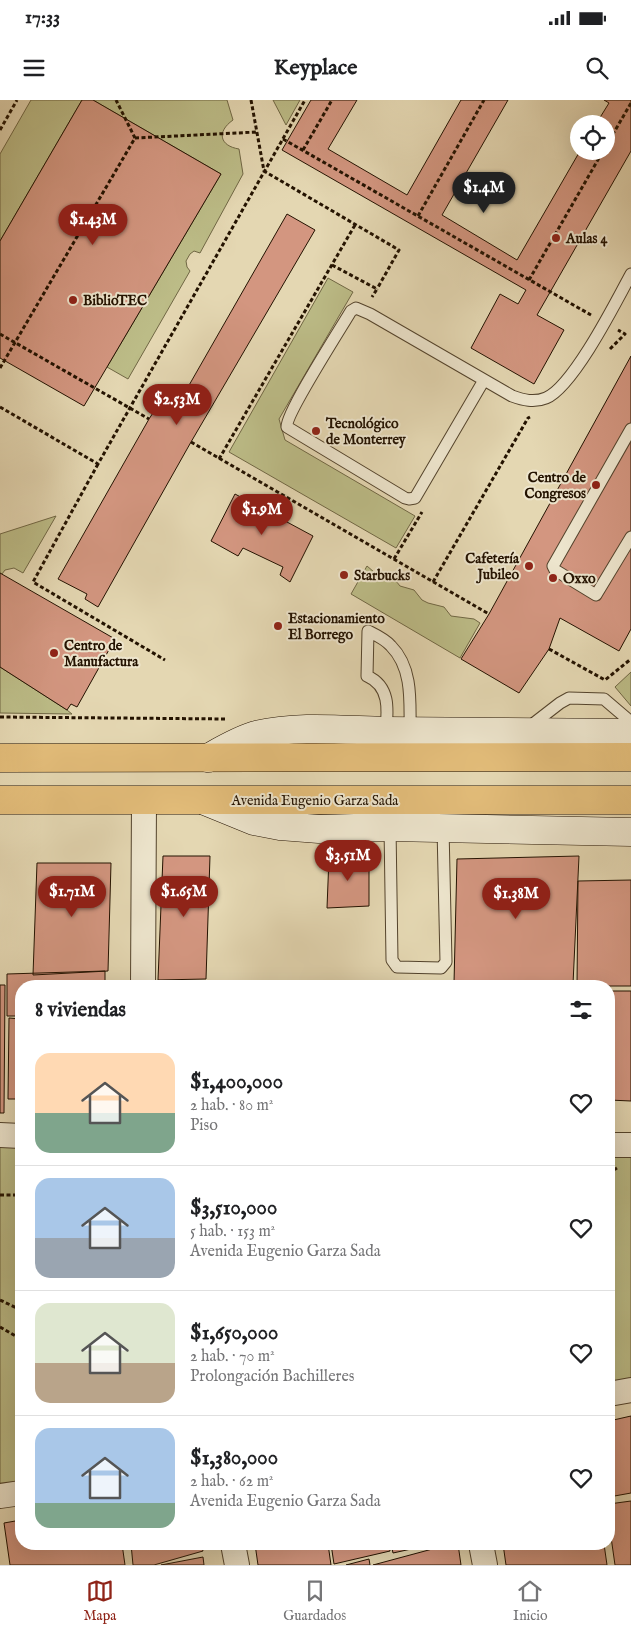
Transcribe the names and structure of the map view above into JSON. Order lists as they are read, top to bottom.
{
  "streets": {
    "highway": ["Avenida Eugenio Garza Sada"]
  },
  "places": [
    "Aulas 4",
    "BiblioTEC",
    "Tecnológico de Monterrey",
    "Centro de Congresos",
    "Cafetería Jubileo",
    "Starbucks",
    "Oxxo",
    "Estacionamiento El Borrego",
    "Centro de Manufactura"
  ],
  "page": {
    "status": "17:33",
    "header": "Keyplace",
    "price": [
      "$1.4M",
      "$1.43M",
      "$2.53M",
      "$1.9M",
      "$3.51M",
      "$1.71M",
      "$1.65M",
      "$1.38M"
    ],
    "heading": "8 viviendas",
    "list": [
      {
        "name": "$1,400,000",
        "note": "2 hab. · 80 m² · Piso"
      },
      {
        "name": "$3,510,000",
        "note": "5 hab. · 153 m² · Avenida Eugenio Garza Sada"
      },
      {
        "name": "$1,650,000",
        "note": "2 hab. · 70 m² · Prolongación Bachilleres"
      },
      {
        "name": "$1,380,000",
        "note": "2 hab. · 62 m² · Avenida Eugenio Garza Sada"
      }
    ],
    "tabs": ["Mapa", "Guardados", "Inicio"]
  }
}
